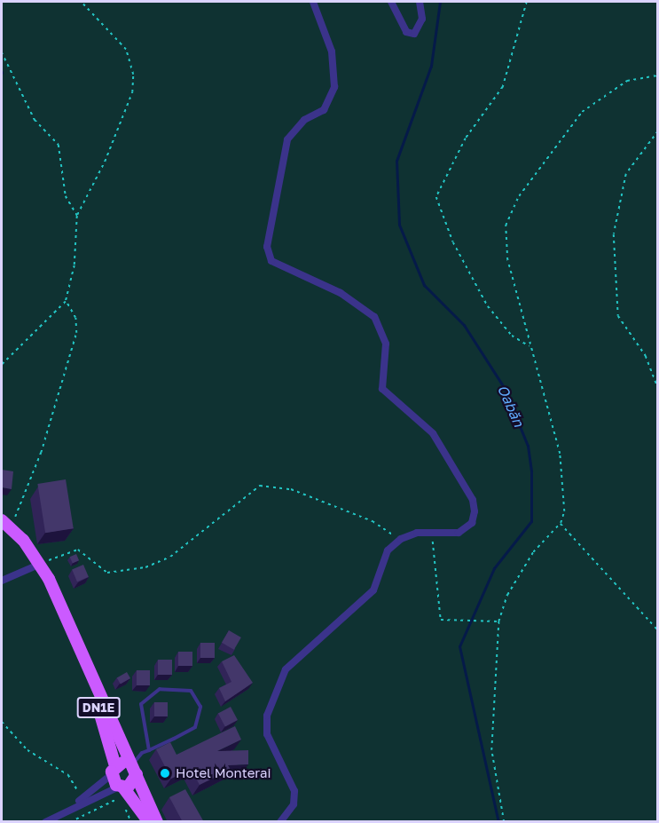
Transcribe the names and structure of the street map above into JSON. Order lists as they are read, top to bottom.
{
  "streets": {
    "main road": ["DN1E"]
  },
  "water": ["Oabăn"],
  "places": ["Hotel Monterai"]
}
